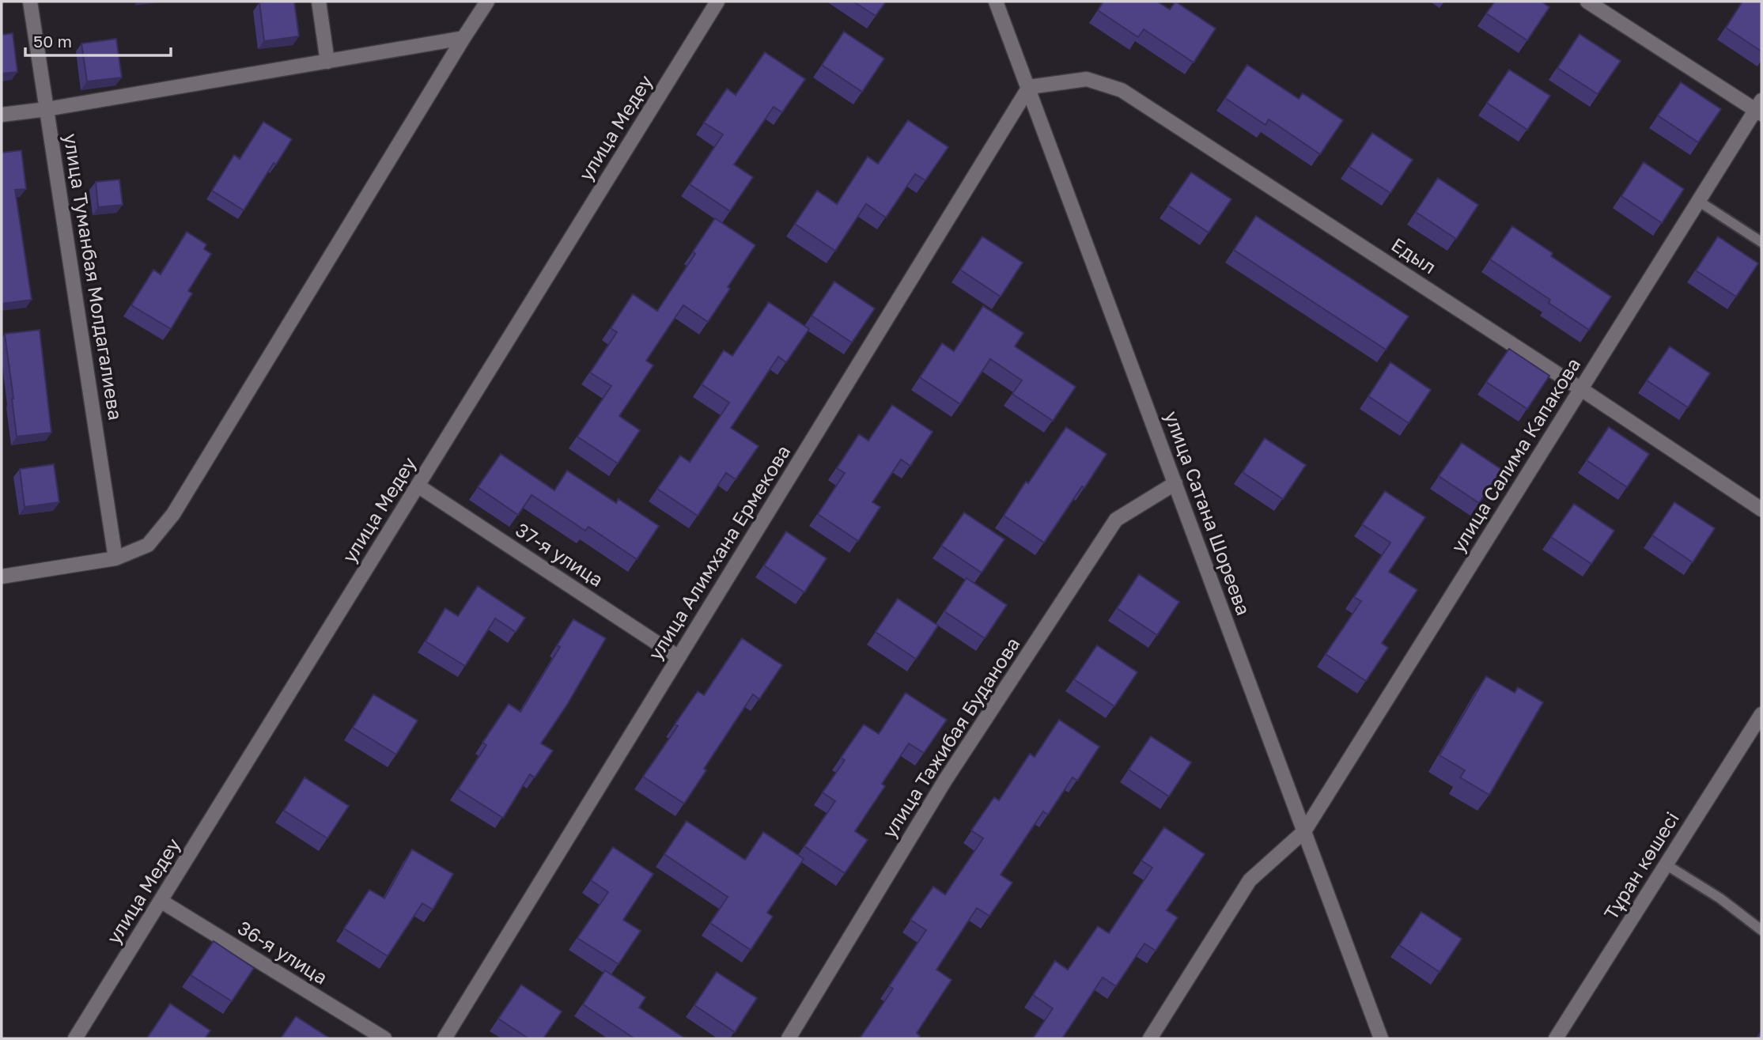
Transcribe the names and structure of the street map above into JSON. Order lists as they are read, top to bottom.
{
  "streets": {
    "street": [
      "улица Медеу",
      "Едыл",
      "улица Туманбая Молдагалиева",
      "улица Салима Капакова",
      "улица Сатана Шореева",
      "улица Алимхана Ермекова",
      "37-я улица",
      "улица Тажибая Буданова",
      "Тұран көшесі",
      "36-я улица"
    ]
  },
  "crossings": [
    ["улица Медеу", "37-я улица"],
    ["улица Медеу", "36-я улица"],
    ["Едыл", "улица Салима Капакова"],
    ["Едыл", "улица Сатана Шореева"],
    ["Едыл", "улица Алимхана Ермекова"],
    ["улица Салима Капакова", "улица Сатана Шореева"],
    ["улица Сатана Шореева", "улица Алимхана Ермекова"],
    ["улица Сатана Шореева", "улица Тажибая Буданова"],
    ["улица Алимхана Ермекова", "37-я улица"]
  ],
  "scale_bar": "50 m"
}
